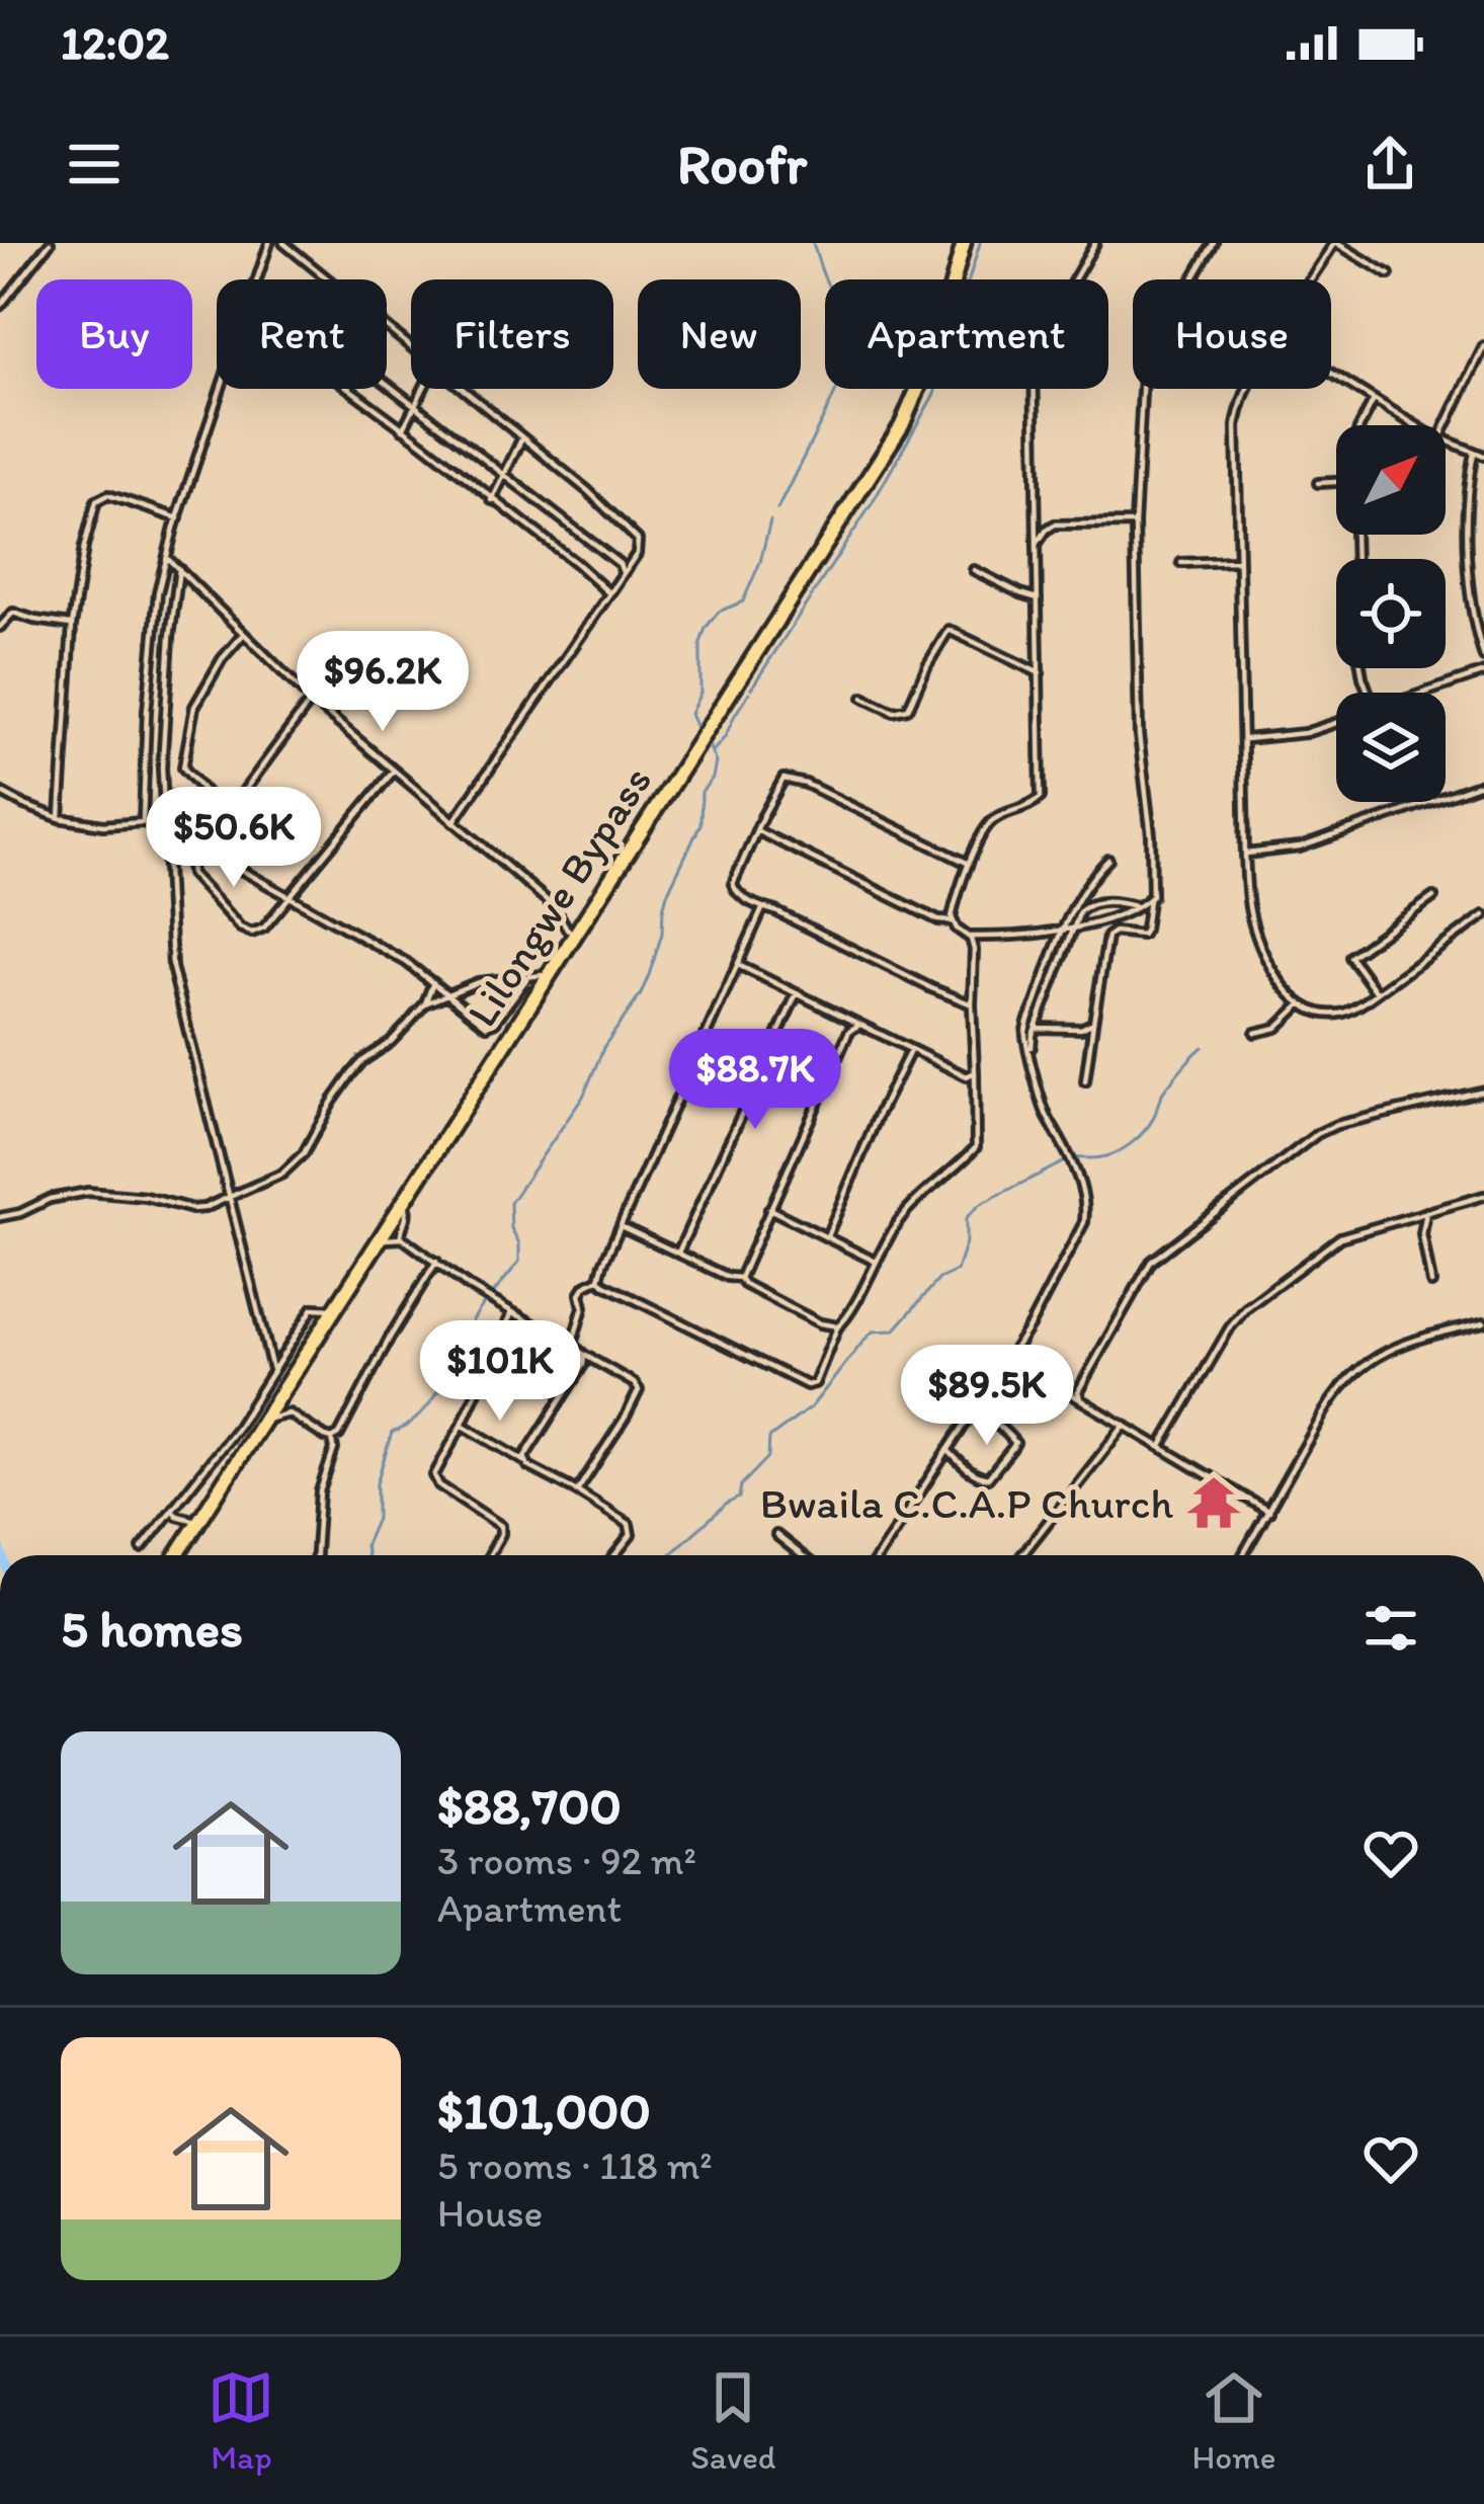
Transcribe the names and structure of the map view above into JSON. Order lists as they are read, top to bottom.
{
  "streets": {
    "main road": ["Lilongwe Bypass"]
  },
  "places": {
    "temple": ["Bwaila C.C.A.P Church"]
  },
  "north": "top right",
  "page": {
    "status": "12:02",
    "header": "Roofr",
    "chip": [
      "Buy",
      "Rent",
      "Filters",
      "New",
      "Apartment",
      "House"
    ],
    "price": [
      "$96.2K",
      "$50.6K",
      "$88.7K",
      "$101K",
      "$89.5K"
    ],
    "heading": "5 homes",
    "list": [
      {
        "name": "$88,700",
        "note": "3 rooms · 92 m² · Apartment"
      },
      {
        "name": "$101,000",
        "note": "5 rooms · 118 m² · House"
      }
    ],
    "tabs": ["Map", "Saved", "Home"]
  }
}
